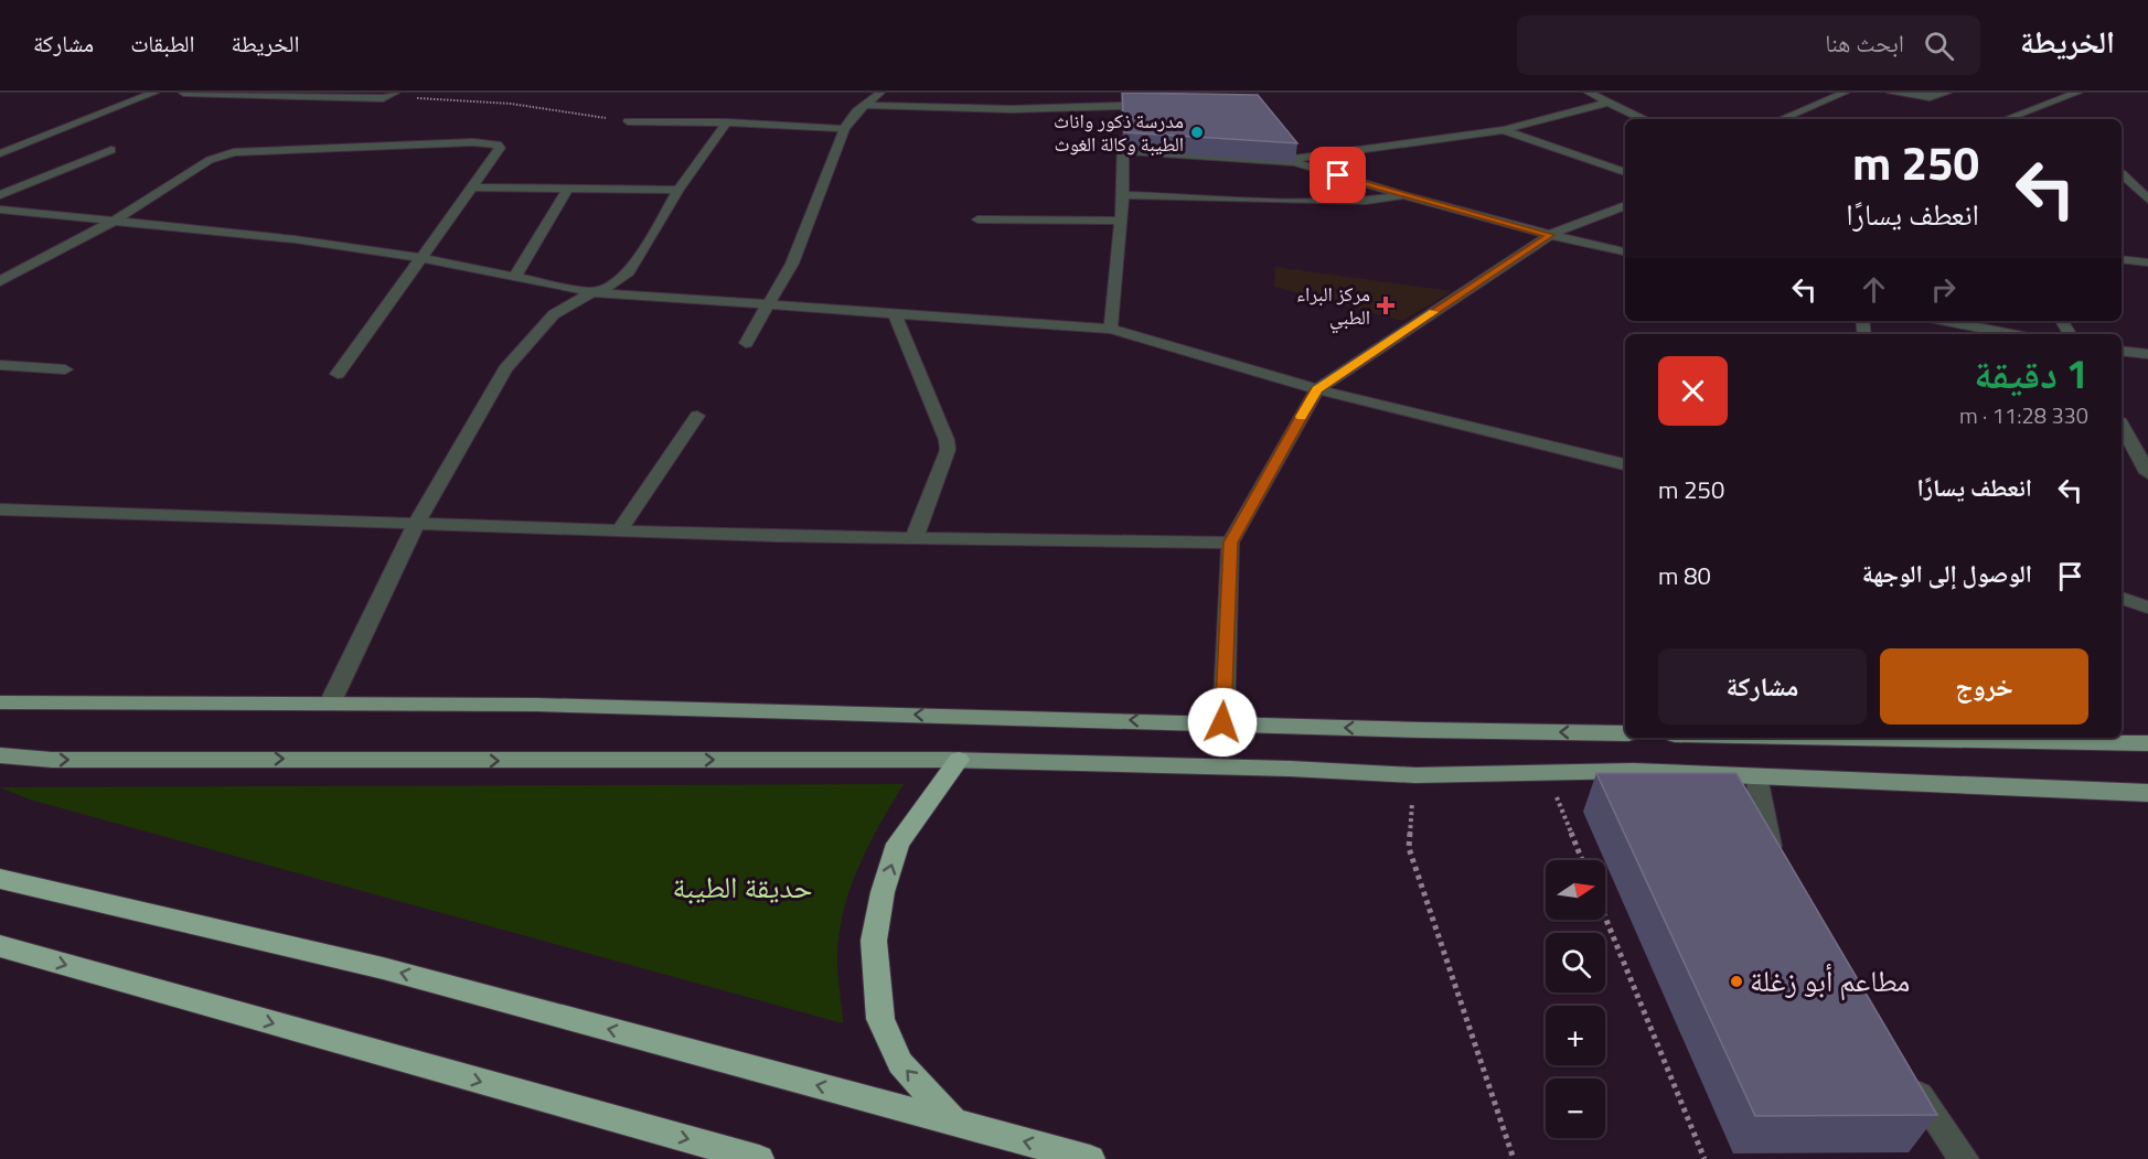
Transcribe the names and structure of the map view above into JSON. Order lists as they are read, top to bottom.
{
  "parks": ["حديقة الطيبة"],
  "places": {
    "other": ["مدرسة ذكور واناث الطيبة وكالة الغوث", "مطاعم أبو زغلة"],
    "health": ["مركز البراء الطبي"]
  },
  "north": "right",
  "page": {
    "header": "الخريطة",
    "search": "ابحث هنا",
    "nav": ["الخريطة", "الطبقات", "مشاركة"],
    "turn": ["250 m", "انعطف يسارًا"],
    "heading": ["1 دقيقة", "330 m · 11:28"],
    "list": [
      {
        "name": "انعطف يسارًا",
        "value": "250 m"
      },
      {
        "name": "الوصول إلى الوجهة",
        "value": "80 m"
      }
    ],
    "buttons": ["خروج", "مشاركة"],
    "map_buttons": ["+", "−"]
  }
}
